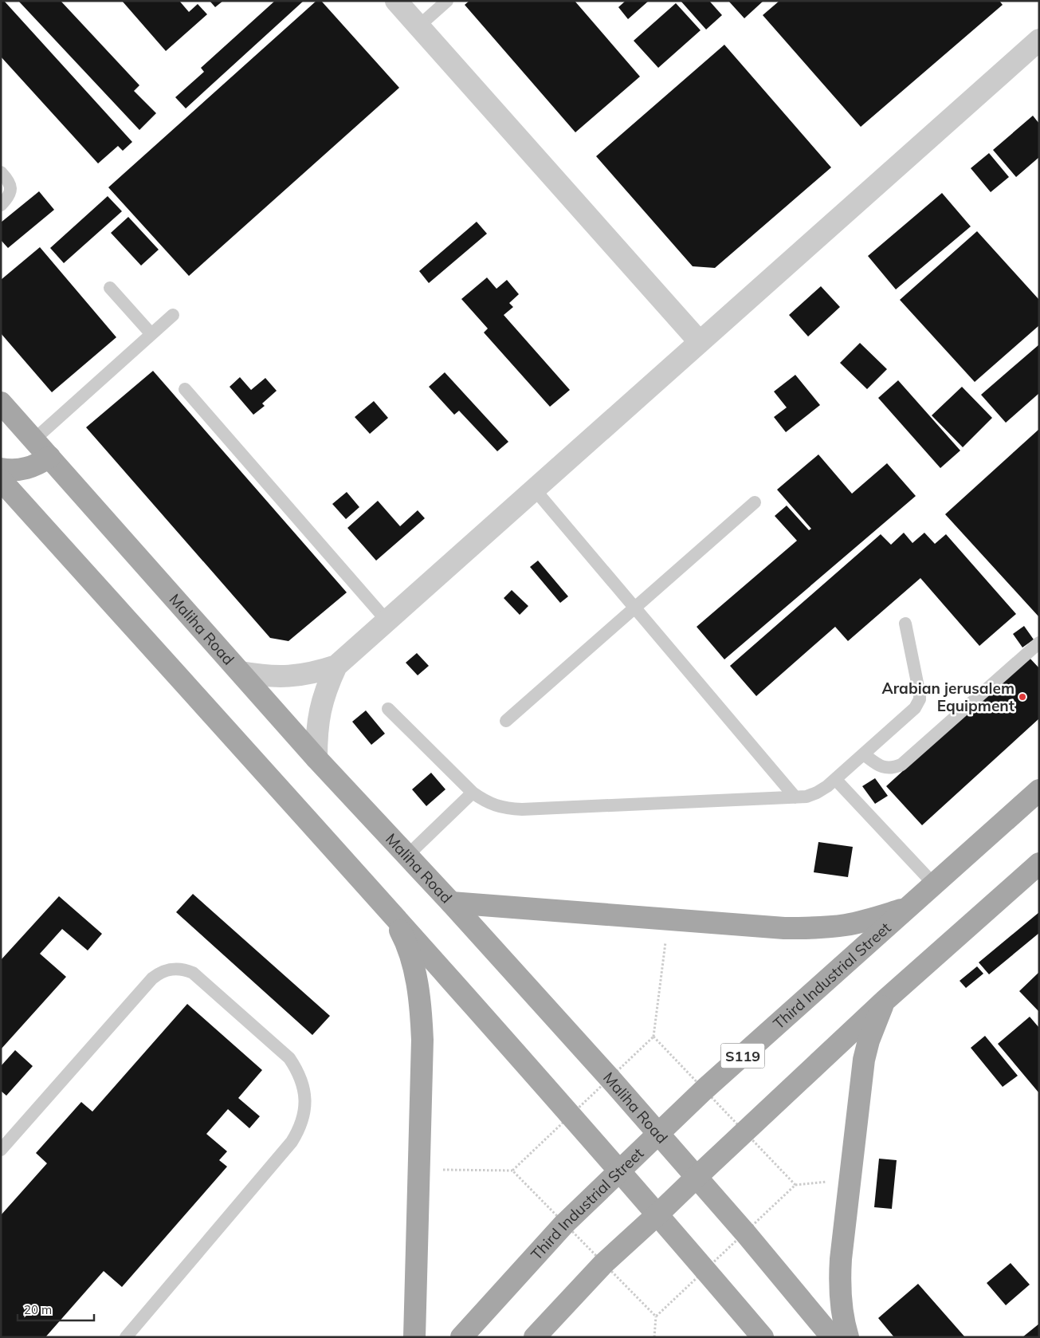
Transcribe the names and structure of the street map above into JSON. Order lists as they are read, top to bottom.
{
  "streets": {
    "main road": ["Maliha Road", "Third Industrial Street", "S119"]
  },
  "crossings": [
    ["Maliha Road", "Third Industrial Street"]
  ],
  "places": ["Arabian jerusalem Equipment"],
  "scale_bar": "20 m"
}
